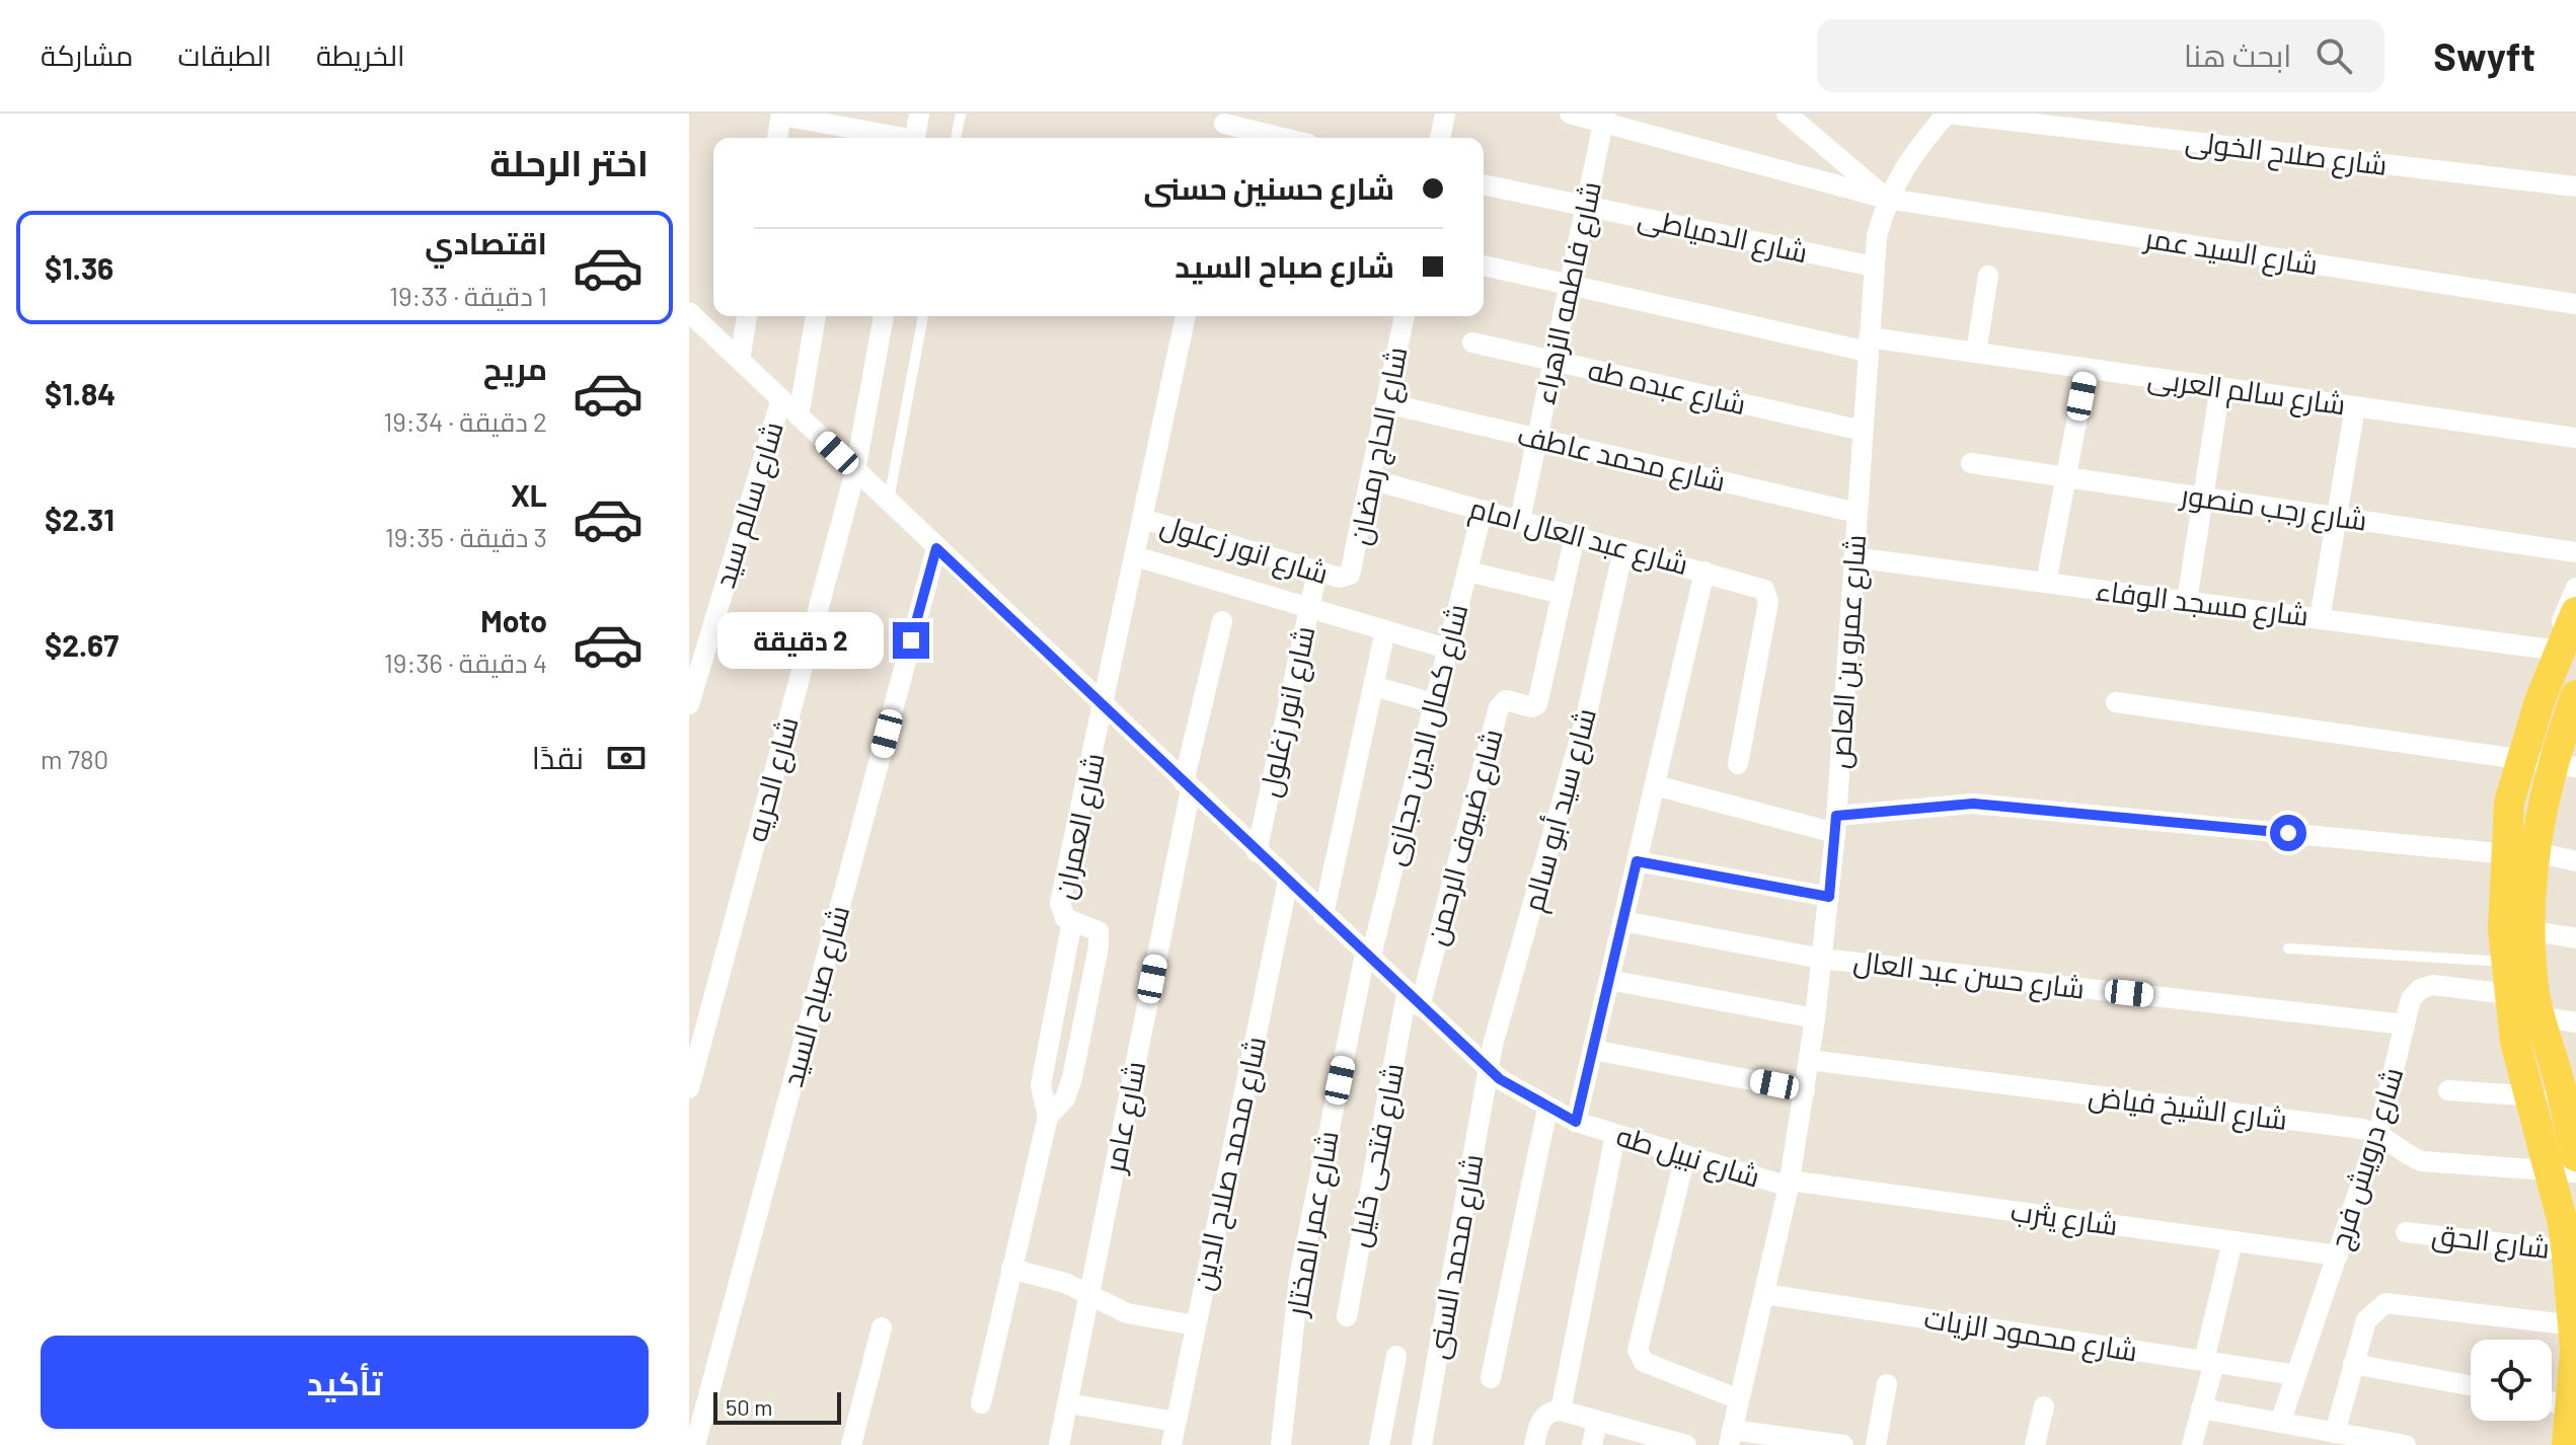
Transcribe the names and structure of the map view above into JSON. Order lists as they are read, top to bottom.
{
  "streets": {
    "street": [
      "شارع صلاح الخولى",
      "شارع الدمياطى",
      "شارع السيد عمر",
      "شارع فاطمه الزهراء",
      "شارع عبده طه",
      "شارع سالم العربى",
      "شارع الحاج رمضان",
      "شارع محمد عاطف",
      "شارع سالم سيد",
      "شارع رجب منصور",
      "شارع عبد العال امام",
      "شارع انور زعلول",
      "شارع مسجد الوفاء",
      "شارع عمرو بن العاص",
      "شارع انور زغلول",
      "شارع كمال الدين حجازى",
      "شارع الحريه",
      "شارع سيد أبو سالم",
      "شارع العمران",
      "شارع ضيوف الرحمن",
      "شارع حسن عبد العال",
      "شارع صباح السيد",
      "شارع الشيخ فياض",
      "شارع عامر",
      "شارع فتحى خليل",
      "شارع نبيل طه",
      "شارع درويش فرج",
      "شارع محمد صلاح الدين",
      "شارع يثرب",
      "شارع عمر المختار",
      "شارع الحق",
      "شارع محمد السنى",
      "شارع محمود الزيات"
    ]
  },
  "crossings": [
    ["شارع صلاح الخولى", "شارع عمرو بن العاص"],
    ["شارع الدمياطى", "شارع فاطمه الزهراء"],
    ["شارع الدمياطى", "شارع عمرو بن العاص"],
    ["شارع السيد عمر", "شارع فاطمه الزهراء"],
    ["شارع السيد عمر", "شارع عمرو بن العاص"],
    ["شارع فاطمه الزهراء", "شارع عبده طه"],
    ["شارع فاطمه الزهراء", "شارع سالم العربى"],
    ["شارع فاطمه الزهراء", "شارع محمد عاطف"],
    ["شارع فاطمه الزهراء", "شارع عبد العال امام"],
    ["شارع عبده طه", "شارع عمرو بن العاص"],
    ["شارع سالم العربى", "شارع عمرو بن العاص"],
    ["شارع الحاج رمضان", "شارع محمد عاطف"],
    ["شارع الحاج رمضان", "شارع عبد العال امام"],
    ["شارع الحاج رمضان", "شارع انور زعلول"],
    ["شارع محمد عاطف", "شارع عمرو بن العاص"],
    ["شارع سالم سيد", "شارع نبيل طه"],
    ["شارع عبد العال امام", "شارع كمال الدين حجازى"],
    ["شارع عبد العال امام", "شارع سيد أبو سالم"],
    ["شارع انور زعلول", "شارع انور زغلول"],
    ["شارع انور زعلول", "شارع العمران"],
    ["شارع مسجد الوفاء", "شارع عمرو بن العاص"],
    ["شارع عمرو بن العاص", "شارع حسن عبد العال"],
    ["شارع عمرو بن العاص", "شارع الشيخ فياض"],
    ["شارع عمرو بن العاص", "شارع نبيل طه"],
    ["شارع عمرو بن العاص", "شارع يثرب"],
    ["شارع عمرو بن العاص", "شارع محمود الزيات"],
    ["شارع انور زغلول", "شارع نبيل طه"],
    ["شارع كمال الدين حجازى", "شارع نبيل طه"],
    ["شارع كمال الدين حجازى", "شارع عمر المختار"],
    ["شارع الحريه", "شارع نبيل طه"],
    ["شارع سيد أبو سالم", "شارع نبيل طه"],
    ["شارع سيد أبو سالم", "شارع محمد السنى"],
    ["شارع العمران", "شارع نبيل طه"],
    ["شارع ضيوف الرحمن", "شارع فتحى خليل"],
    ["شارع ضيوف الرحمن", "شارع نبيل طه"],
    ["شارع حسن عبد العال", "شارع درويش فرج"],
    ["شارع صباح السيد", "شارع نبيل طه"],
    ["شارع الشيخ فياض", "شارع درويش فرج"],
    ["شارع عامر", "شارع نبيل طه"],
    ["شارع فتحى خليل", "شارع نبيل طه"],
    ["شارع نبيل طه", "شارع محمد صلاح الدين"],
    ["شارع نبيل طه", "شارع يثرب"],
    ["شارع نبيل طه", "شارع عمر المختار"],
    ["شارع نبيل طه", "شارع محمد السنى"],
    ["شارع درويش فرج", "شارع يثرب"],
    ["شارع درويش فرج", "شارع محمود الزيات"]
  ],
  "scale_bar": "50 m",
  "page": {
    "header": "Swyft",
    "search": "ابحث هنا",
    "nav": ["الخريطة", "الطبقات", "مشاركة"],
    "heading": "اختر الرحلة",
    "banner": ["شارع حسنين حسنى", "شارع صباح السيد"],
    "list": [
      {
        "name": "اقتصادي",
        "note": "1 دقيقة · 19:33",
        "value": "$1.36"
      },
      {
        "name": "مريح",
        "note": "2 دقيقة · 19:34",
        "value": "$1.84"
      },
      {
        "name": "XL",
        "note": "3 دقيقة · 19:35",
        "value": "$2.31"
      },
      {
        "name": "Moto",
        "note": "4 دقيقة · 19:36",
        "value": "$2.67"
      }
    ],
    "bubble": "2 دقيقة",
    "pay": ["نقدًا", "780 m"],
    "buttons": "تأكيد",
    "scale": "50 m"
  }
}
